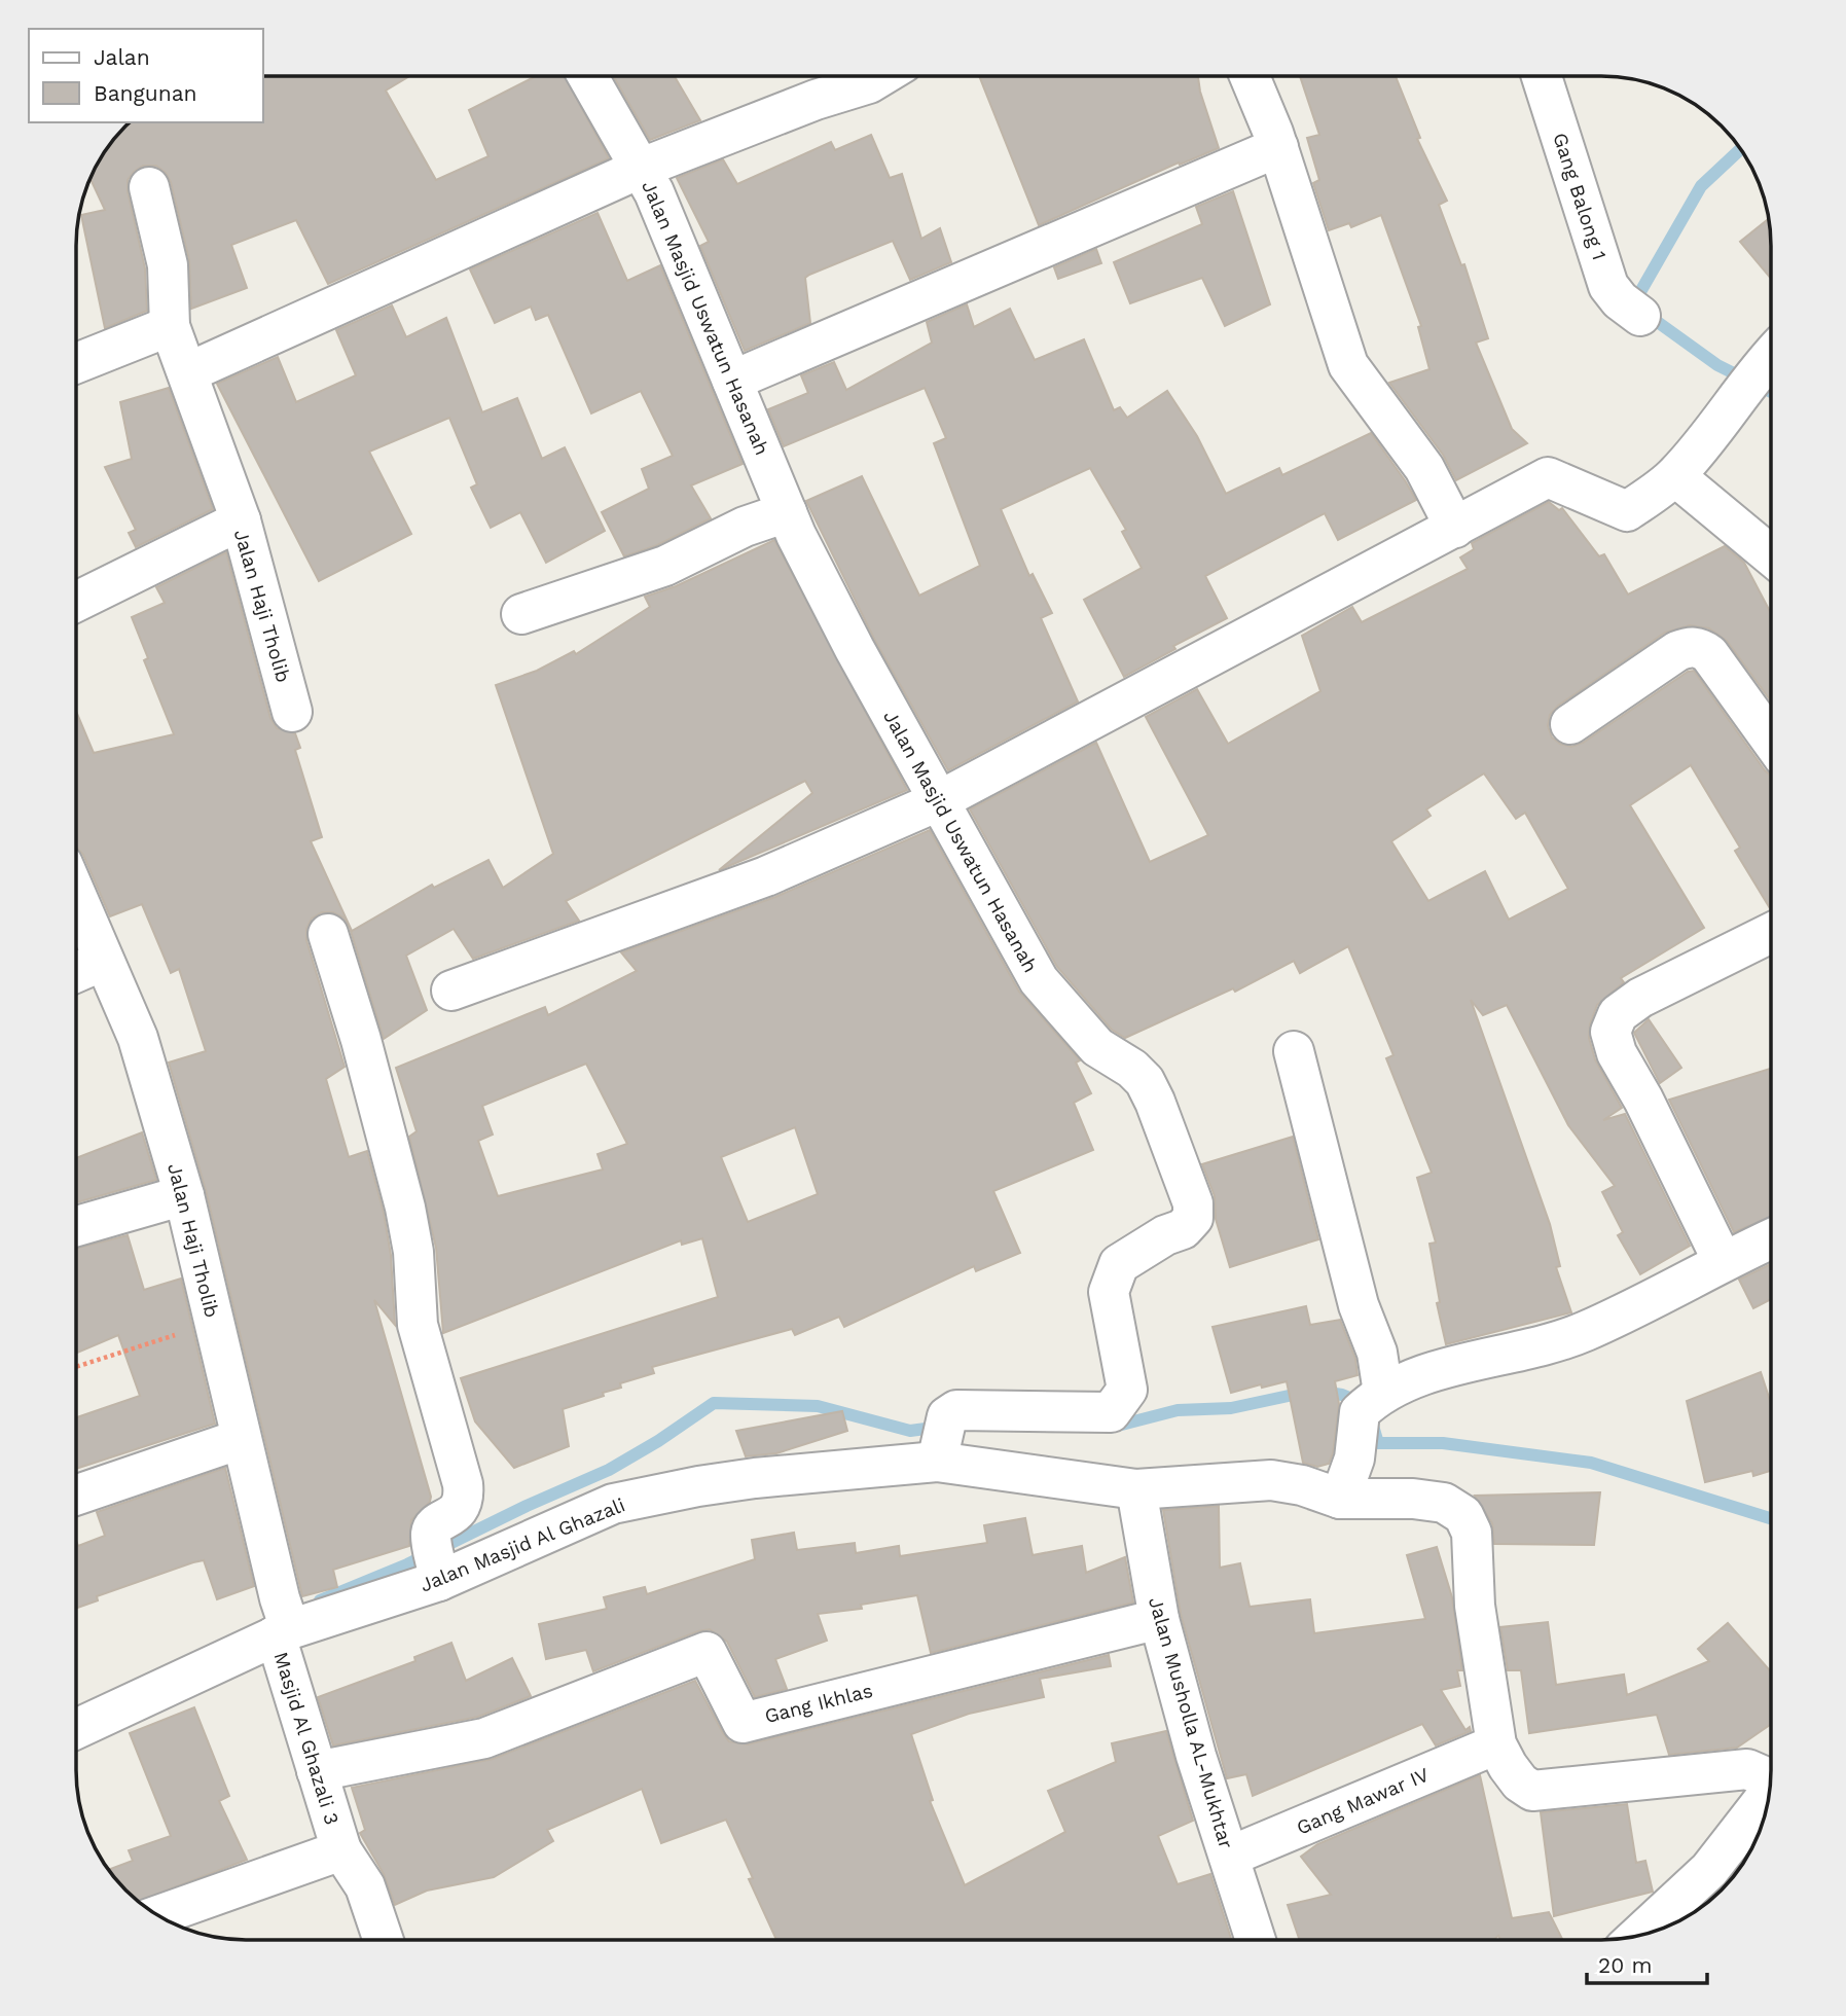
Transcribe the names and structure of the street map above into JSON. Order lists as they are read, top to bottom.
{
  "streets": {
    "street": [
      "Gang Balong 1",
      "Jalan Masjid Uswatun Hasanah",
      "Jalan Haji Tholib",
      "Jalan Masjid Al Ghazali",
      "Gang Ikhlas",
      "Jalan Musholla AL-Mukhtar",
      "Masjid Al Ghazali 3",
      "Gang Mawar IV"
    ]
  },
  "crossings": [
    ["Jalan Masjid Uswatun Hasanah", "Jalan Masjid Al Ghazali"],
    ["Jalan Haji Tholib", "Jalan Masjid Al Ghazali"],
    ["Jalan Haji Tholib", "Masjid Al Ghazali 3"],
    ["Jalan Masjid Al Ghazali", "Jalan Musholla AL-Mukhtar"],
    ["Jalan Masjid Al Ghazali", "Masjid Al Ghazali 3"],
    ["Jalan Masjid Al Ghazali", "Gang Mawar IV"],
    ["Gang Ikhlas", "Jalan Musholla AL-Mukhtar"],
    ["Gang Ikhlas", "Masjid Al Ghazali 3"],
    ["Jalan Musholla AL-Mukhtar", "Gang Mawar IV"]
  ],
  "legend": ["Jalan", "Bangunan"],
  "scale_bar": "20 m"
}
